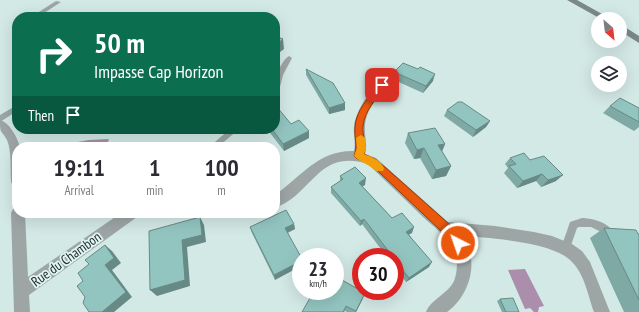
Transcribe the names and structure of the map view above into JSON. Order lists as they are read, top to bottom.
{
  "streets": {
    "street": ["Rue du Chambon"]
  },
  "north": "bottom right",
  "page": {
    "turn": ["50 m", "Impasse Cap Horizon"],
    "then": "Then",
    "eta": [
      "19:11",
      "Arrival",
      "1",
      "min",
      "100",
      "m"
    ],
    "speed": "23 km/h",
    "limit": "30"
  }
}
